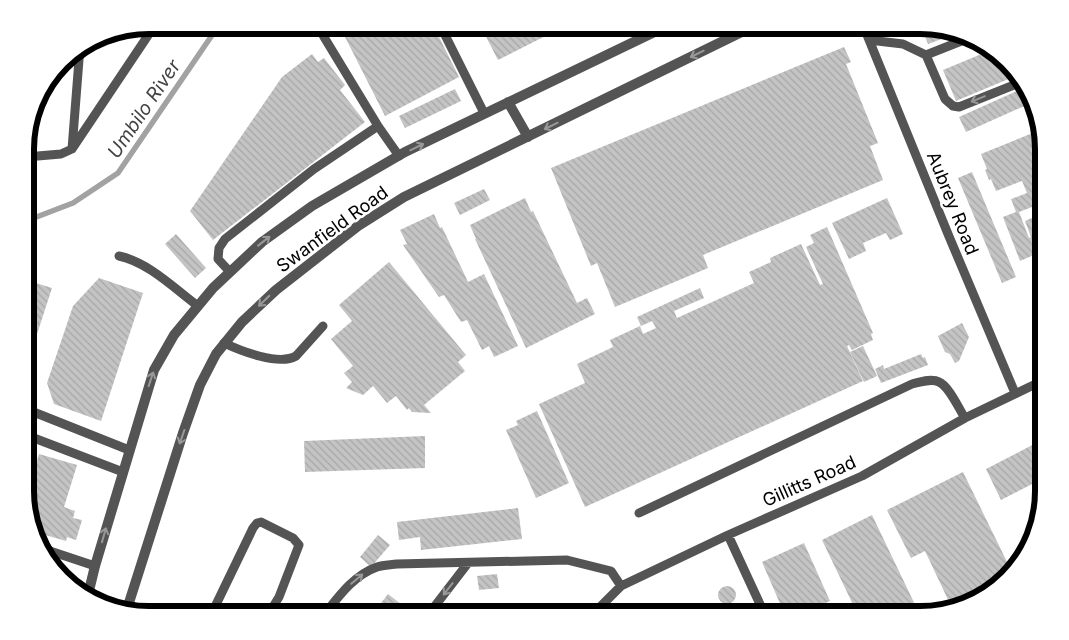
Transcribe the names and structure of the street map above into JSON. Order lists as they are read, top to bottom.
{
  "streets": {
    "street": ["Swanfield Road"],
    "lane": ["Aubrey Road", "Gillitts Road"]
  },
  "crossings": [
    ["Aubrey Road", "Gillitts Road"]
  ],
  "water": ["Umbilo River"]
}
